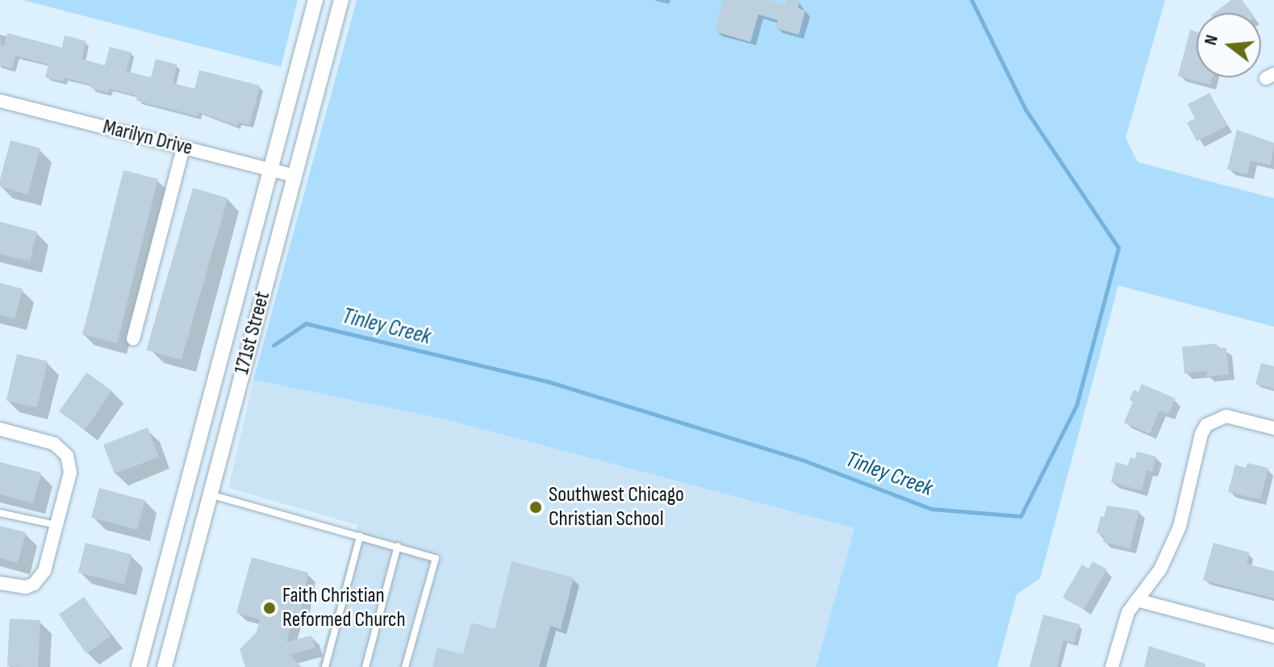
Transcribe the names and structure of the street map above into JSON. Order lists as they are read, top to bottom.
{
  "streets": {
    "street": ["Marilyn Drive", "171st Street"]
  },
  "crossings": [
    ["Marilyn Drive", "171st Street"]
  ],
  "water": ["Tinley Creek"],
  "places": ["Southwest Chicago Christian School", "Faith Christian Reformed Church"],
  "north": "left"
}
